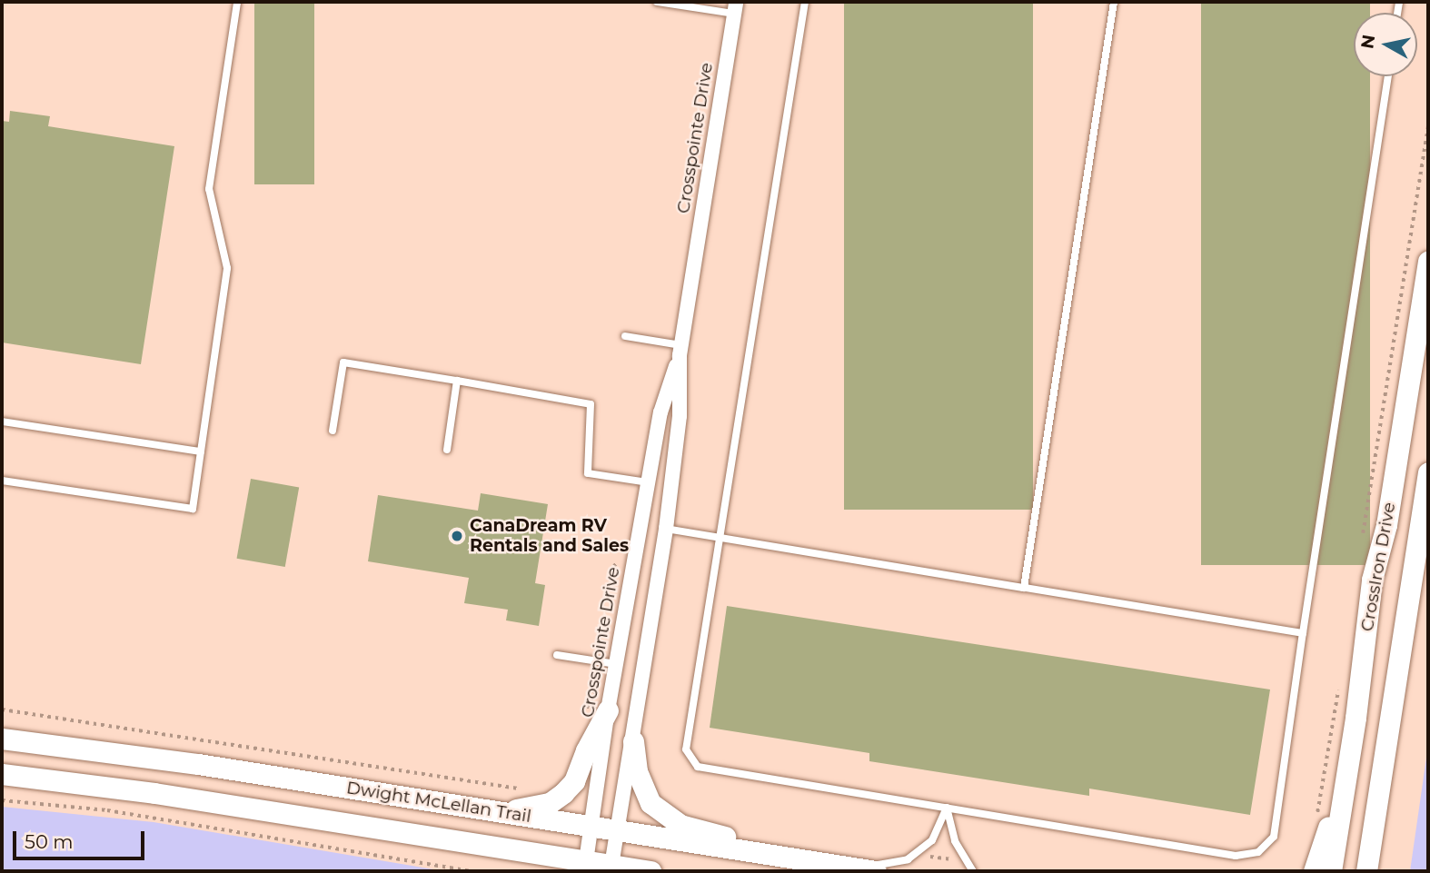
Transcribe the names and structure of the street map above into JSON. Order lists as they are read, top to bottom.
{
  "streets": {
    "main road": ["CrossIron Drive", "Dwight McLellan Trail"],
    "street": ["Crosspointe Drive"]
  },
  "crossings": [
    ["Crosspointe Drive", "Dwight McLellan Trail"]
  ],
  "places": ["CanaDream RV Rentals and Sales"],
  "scale_bar": "50 m",
  "north": "left"
}
